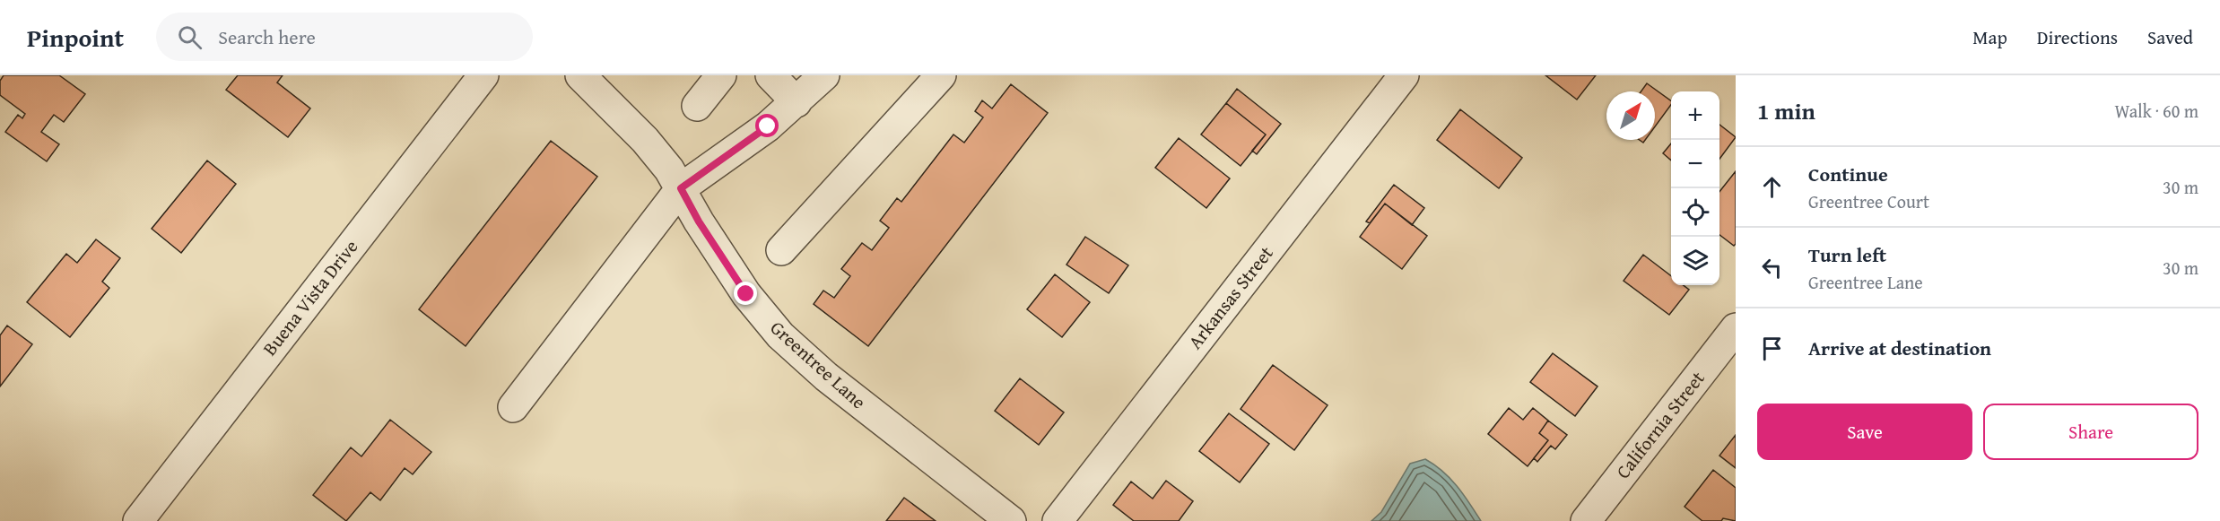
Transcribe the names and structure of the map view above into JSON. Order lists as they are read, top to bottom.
{
  "streets": {
    "street": [
      "Buena Vista Drive",
      "Arkansas Street",
      "Greentree Lane",
      "California Street"
    ]
  },
  "north": "top right",
  "page": {
    "header": "Pinpoint",
    "search": "Search here",
    "nav": ["Map", "Directions", "Saved"],
    "heading": ["1 min", "Walk · 60 m"],
    "map_buttons": ["+", "−"],
    "list": [
      ["Continue", "Greentree Court", "30 m"],
      ["Turn left", "Greentree Lane", "30 m"],
      "Arrive at destination"
    ],
    "buttons": ["Save", "Share"]
  }
}
